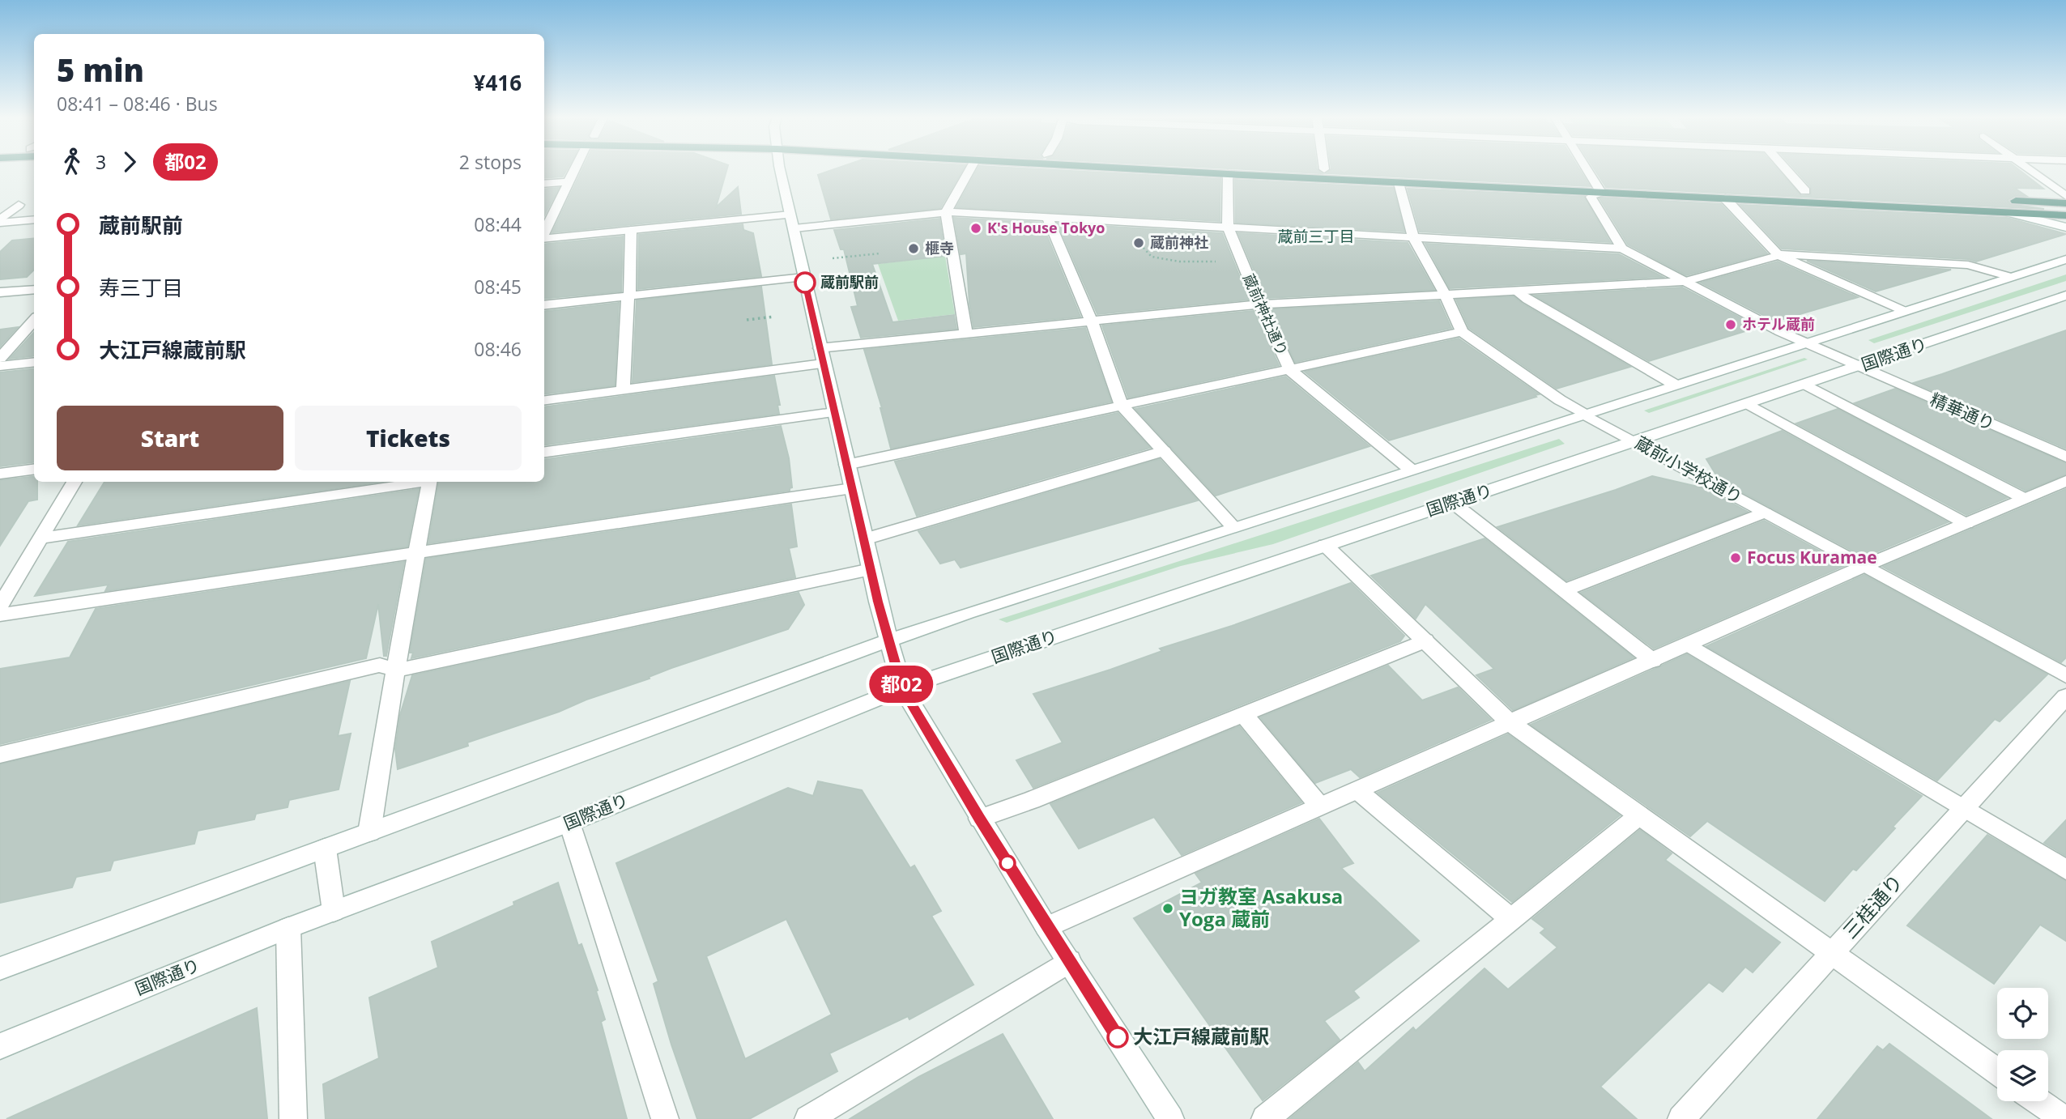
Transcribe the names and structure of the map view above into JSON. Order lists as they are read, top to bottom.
{
  "streets": {
    "street": [
      "蔵前神社通り",
      "国際通り",
      "精華通り",
      "蔵前小学校通り",
      "三桂通り"
    ]
  },
  "crossings": [
    ["国際通り", "精華通り"],
    ["国際通り", "蔵前小学校通り"]
  ],
  "districts": ["蔵前三丁目"],
  "places": [
    "K's House Tokyo",
    "蔵前神社",
    "榧寺",
    "蔵前駅前",
    "ホテル蔵前",
    "Focus Kuramae",
    "ヨガ教室 Asakusa Yoga 蔵前",
    "大江戸線蔵前駅"
  ],
  "lines": ["bus line 都02"],
  "page": {
    "on_map": "都02",
    "heading": ["5 min", "08:41 – 08:46 · Bus", "¥416"],
    "legs": ["3", "都02", "2 stops"],
    "list": [
      {
        "name": "蔵前駅前",
        "value": "08:44"
      },
      {
        "name": "寿三丁目",
        "value": "08:45"
      },
      {
        "name": "大江戸線蔵前駅",
        "value": "08:46"
      }
    ],
    "buttons": ["Start", "Tickets"]
  }
}
